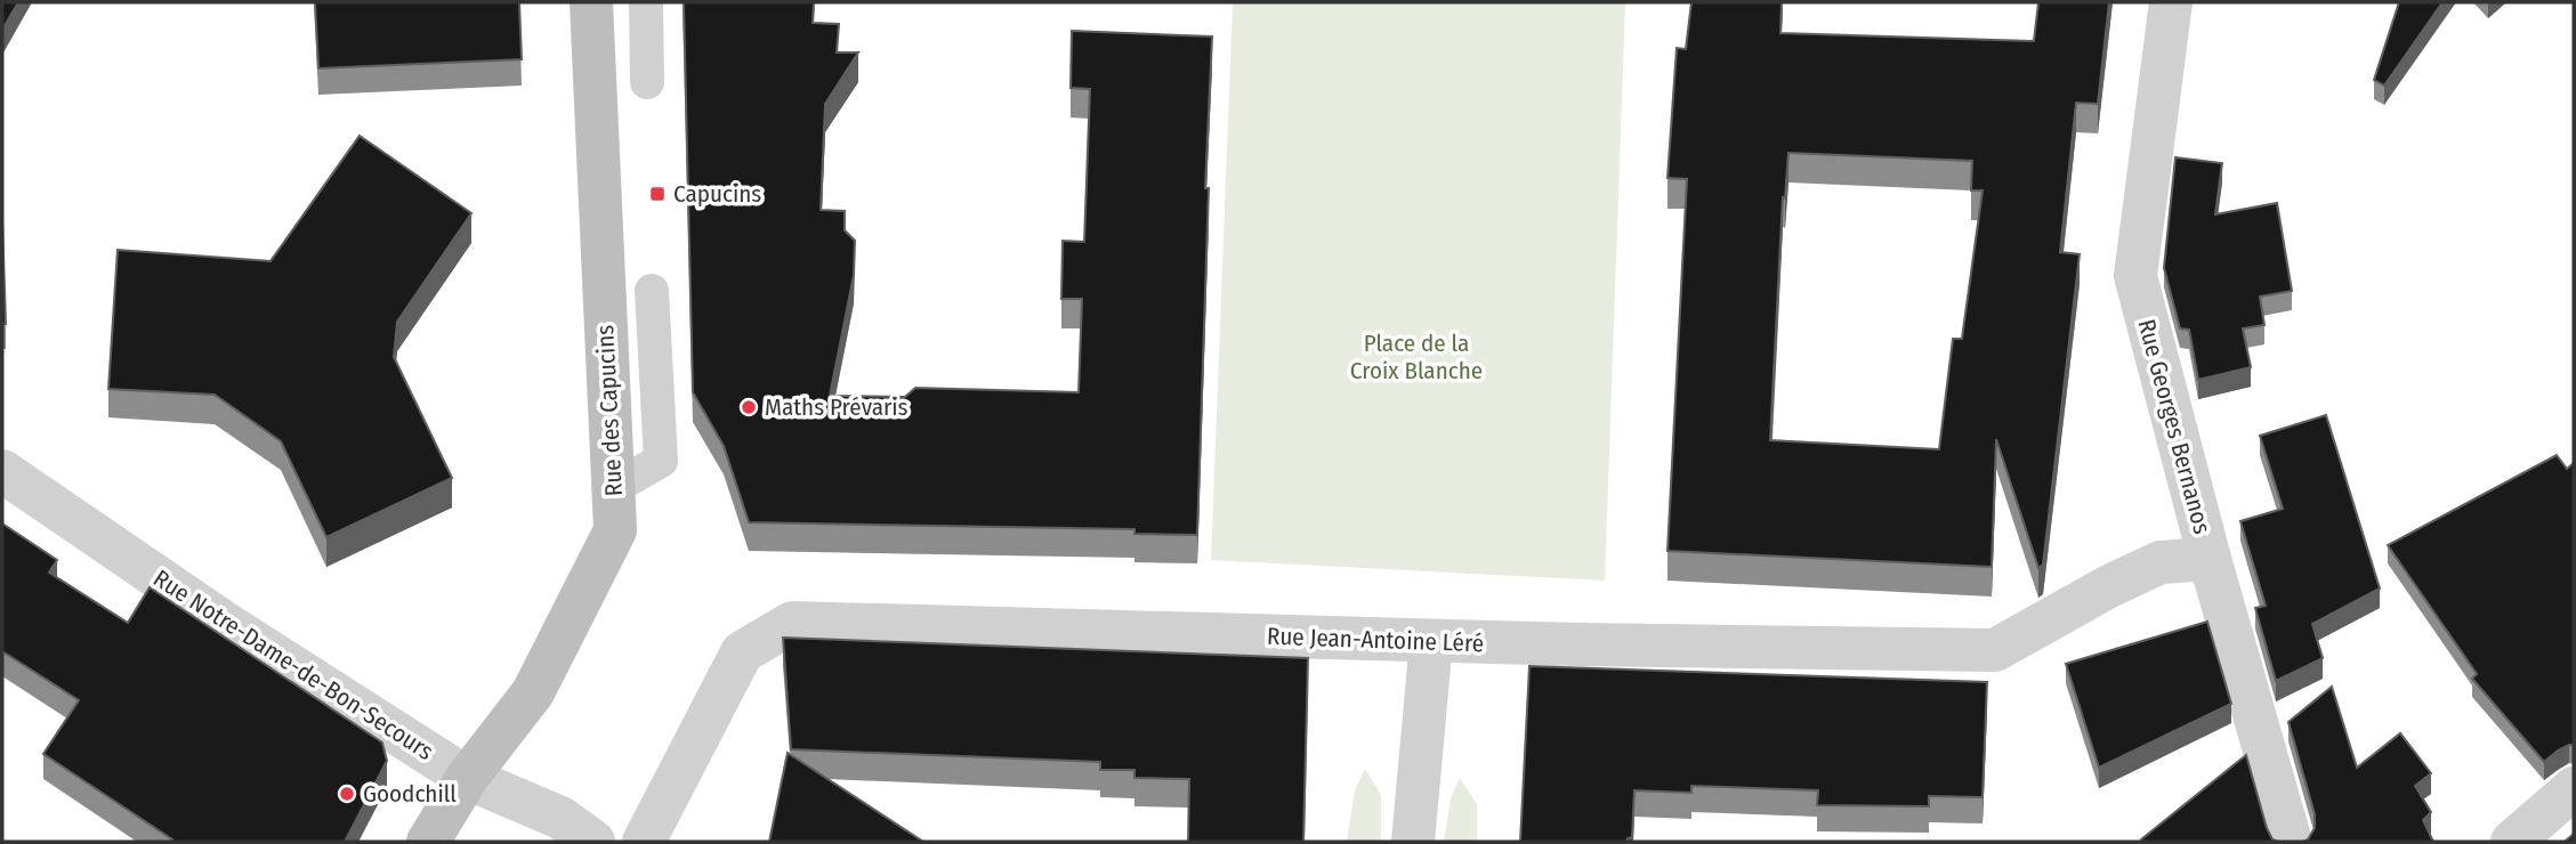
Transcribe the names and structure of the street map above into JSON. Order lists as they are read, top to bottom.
{
  "streets": {
    "street": [
      "Rue des Capucins",
      "Rue Georges Bernanos",
      "Rue Jean-Antoine Léré",
      "Rue Notre-Dame-de-Bon-Secours"
    ]
  },
  "crossings": [
    ["Rue des Capucins", "Rue Notre-Dame-de-Bon-Secours"],
    ["Rue Georges Bernanos", "Rue Jean-Antoine Léré"]
  ],
  "parks": ["Place de la Croix Blanche"],
  "places": {
    "transit": ["Capucins"],
    "other": ["Maths Prévaris", "Goodchill"]
  }
}
